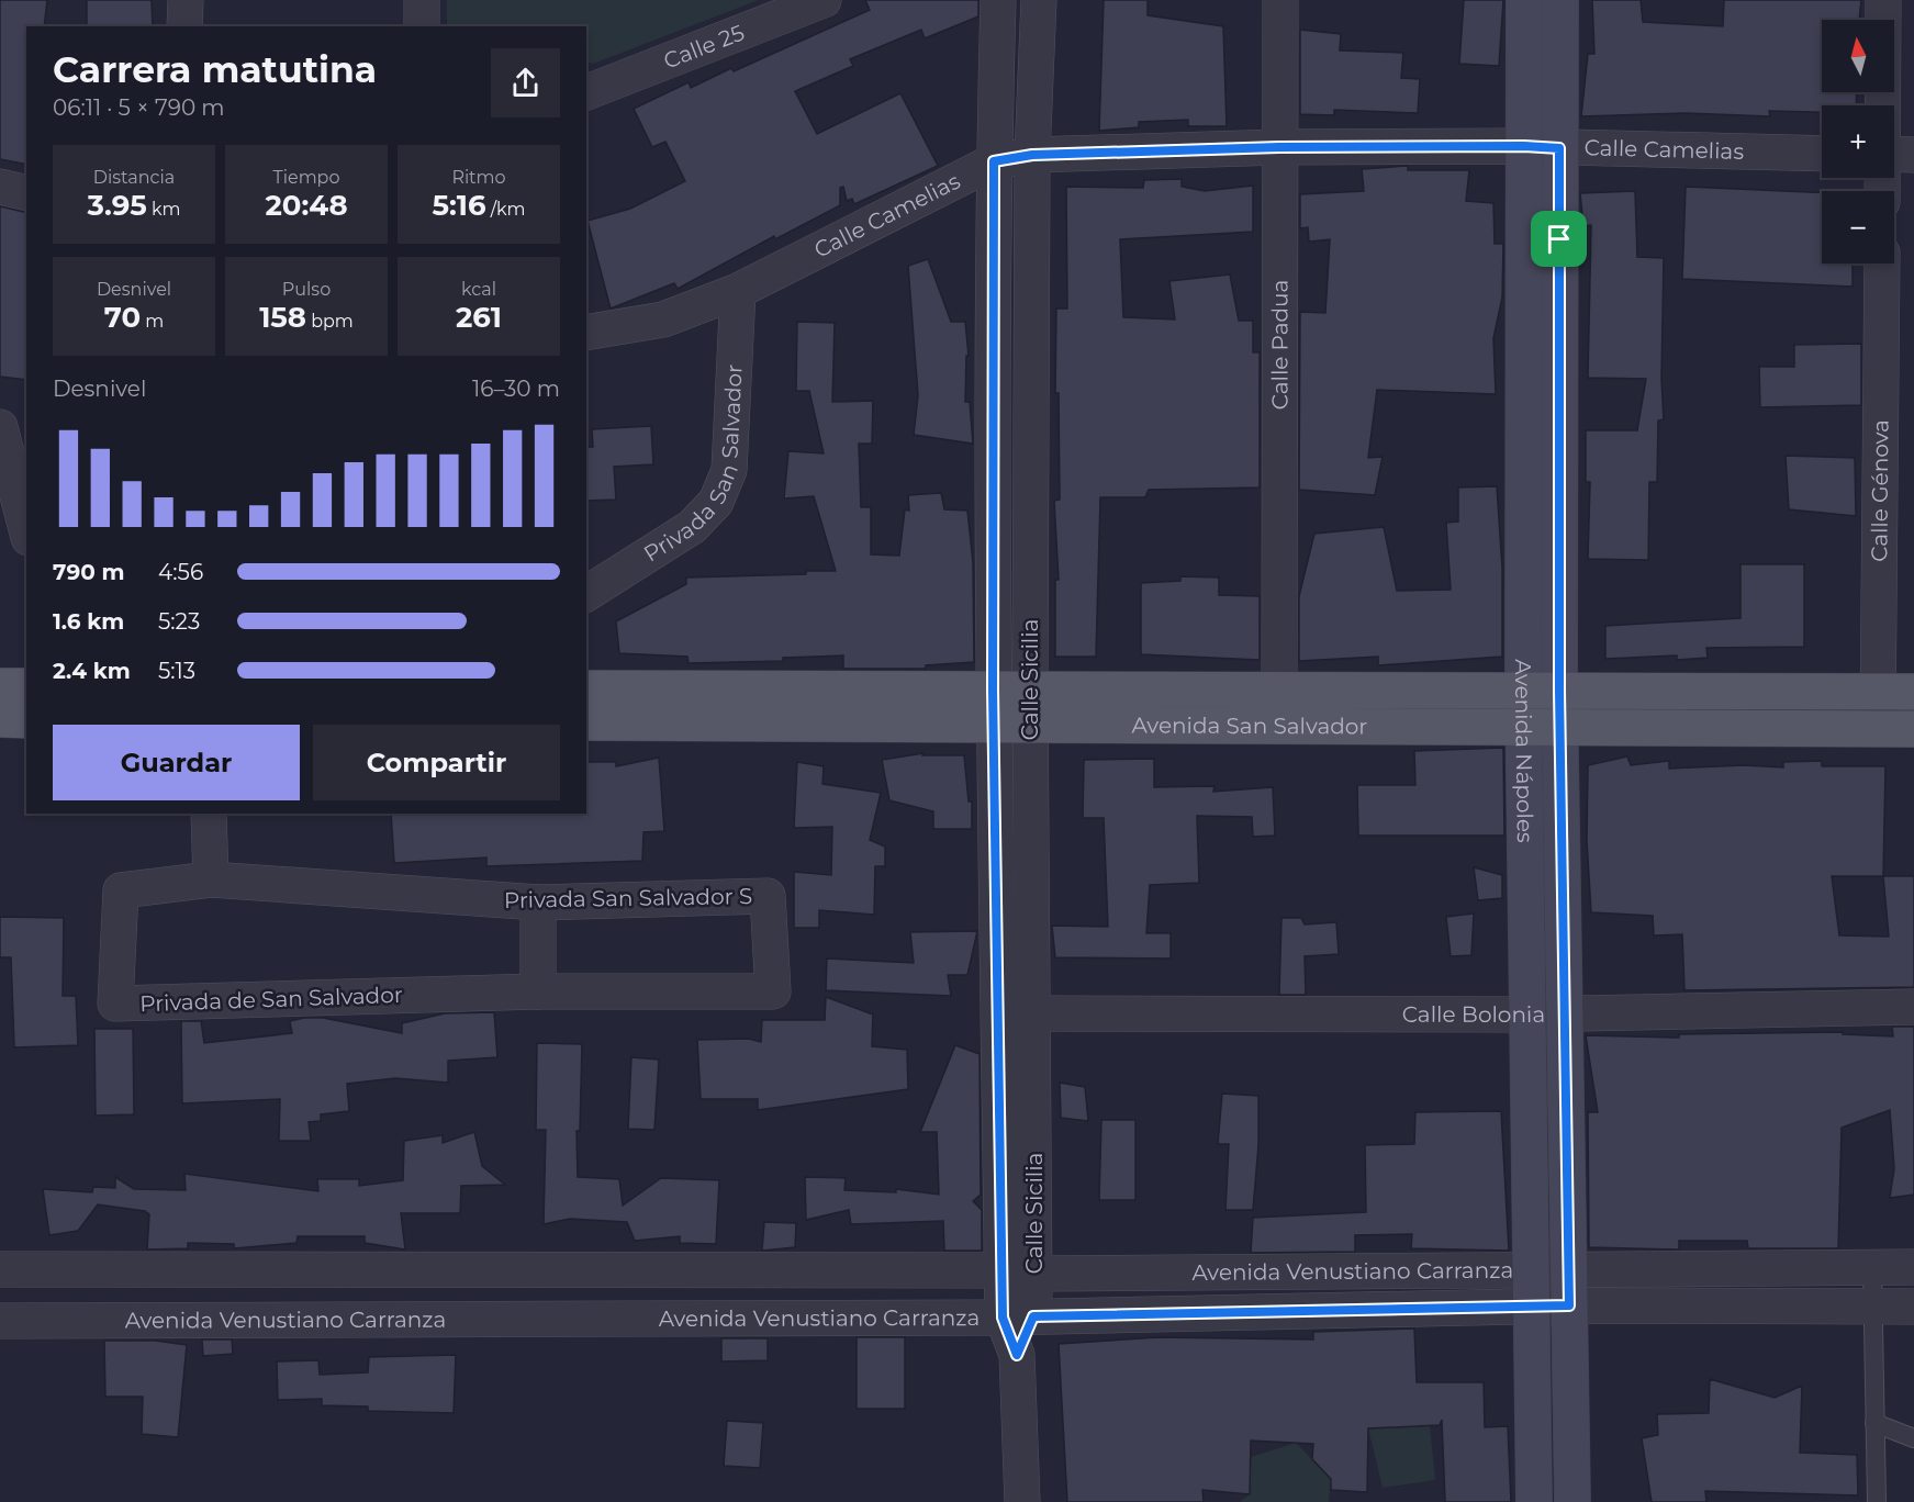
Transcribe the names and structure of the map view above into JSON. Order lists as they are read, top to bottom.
{
  "streets": {
    "main road": ["Avenida San Salvador", "Avenida Nápoles"],
    "street": [
      "Calle 25",
      "Calle Camelias",
      "Calle Padua",
      "Privada San Salvador",
      "Calle Génova",
      "Calle Sicilia",
      "Privada San Salvador S",
      "Privada de San Salvador",
      "Calle Bolonia",
      "Avenida Venustiano Carranza"
    ]
  },
  "crossings": [
    ["Calle Camelias", "Calle Padua"],
    ["Calle Camelias", "Privada San Salvador"],
    ["Calle Camelias", "Calle Sicilia"],
    ["Calle Camelias", "Avenida Nápoles"],
    ["Calle Padua", "Avenida San Salvador"],
    ["Calle Génova", "Avenida San Salvador"],
    ["Calle Sicilia", "Avenida San Salvador"],
    ["Calle Sicilia", "Calle Bolonia"],
    ["Calle Sicilia", "Avenida Venustiano Carranza"],
    ["Avenida San Salvador", "Avenida Nápoles"],
    ["Avenida Nápoles", "Calle Bolonia"],
    ["Avenida Nápoles", "Avenida Venustiano Carranza"],
    ["Privada San Salvador S", "Privada de San Salvador"]
  ],
  "north": "top",
  "page": {
    "map_buttons": ["+", "−"],
    "heading": ["Carrera matutina", "06:11 · 5 × 790 m"],
    "stats": [
      ["Distancia", "3.95 km"],
      ["Tiempo", "20:48"],
      ["Ritmo", "5:16 /km"],
      ["Desnivel", "70 m"],
      ["Pulso", "158 bpm"],
      ["kcal", "261"]
    ],
    "chart": ["Desnivel", "16–30 m"],
    "list": [
      {
        "name": "790 m",
        "note": "4:56"
      },
      {
        "name": "1.6 km",
        "note": "5:23"
      },
      {
        "name": "2.4 km",
        "note": "5:13"
      }
    ],
    "buttons": ["Guardar", "Compartir"]
  }
}
